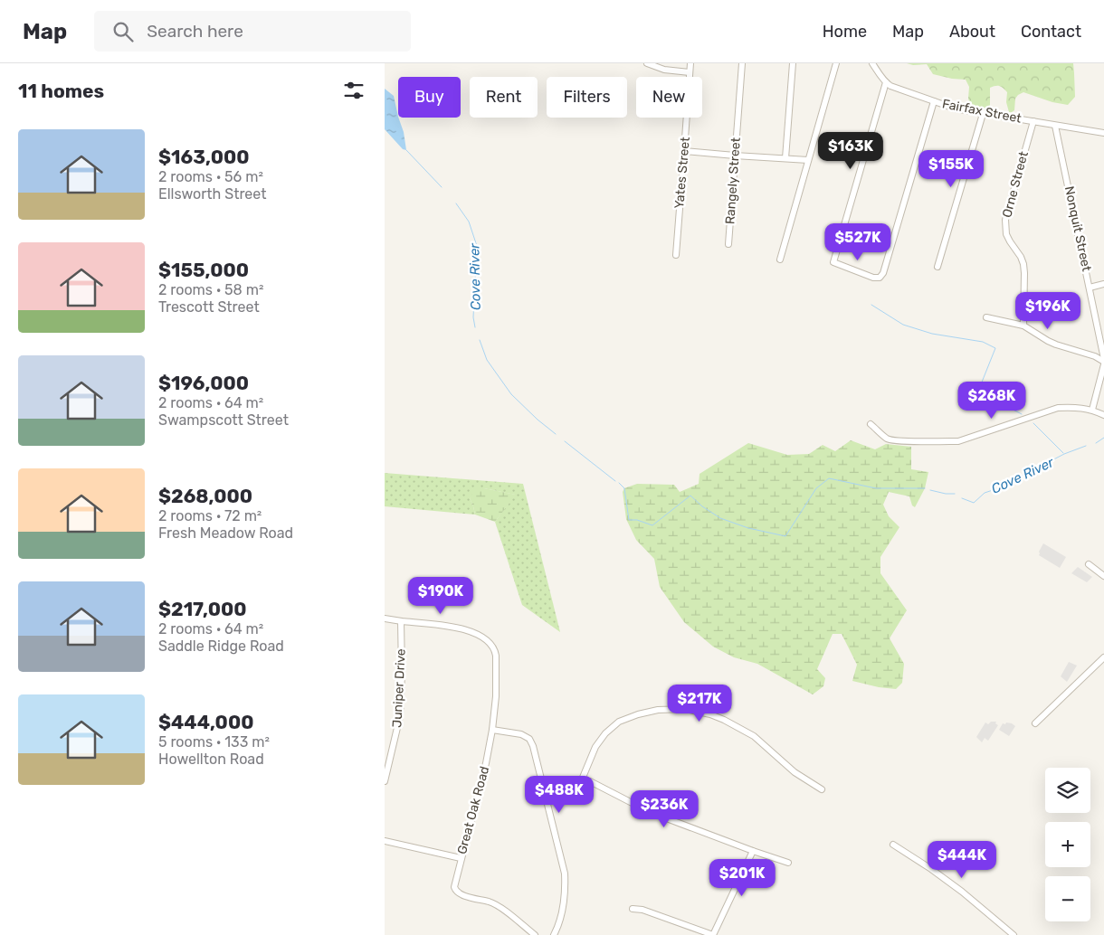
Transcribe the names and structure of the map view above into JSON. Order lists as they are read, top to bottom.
{
  "streets": {
    "street": [
      "Fairfax Street",
      "Yates Street",
      "Rangely Street",
      "Orne Street",
      "Nonquit Street",
      "Juniper Drive",
      "Great Oak Road"
    ]
  },
  "crossings": [
    ["Fairfax Street", "Orne Street"],
    ["Fairfax Street", "Nonquit Street"],
    ["Juniper Drive", "Great Oak Road"]
  ],
  "water": ["Cove River"],
  "page": {
    "header": "Map",
    "search": "Search here",
    "nav": [
      "Home",
      "Map",
      "About",
      "Contact"
    ],
    "heading": "11 homes",
    "chip": [
      "Buy",
      "Rent",
      "Filters",
      "New"
    ],
    "list": [
      {
        "name": "$163,000",
        "note": "2 rooms · 56 m² · Ellsworth Street"
      },
      {
        "name": "$155,000",
        "note": "2 rooms · 58 m² · Trescott Street"
      },
      {
        "name": "$196,000",
        "note": "2 rooms · 64 m² · Swampscott Street"
      },
      {
        "name": "$268,000",
        "note": "2 rooms · 72 m² · Fresh Meadow Road"
      },
      {
        "name": "$217,000",
        "note": "2 rooms · 64 m² · Saddle Ridge Road"
      },
      {
        "name": "$444,000",
        "note": "5 rooms · 133 m² · Howellton Road"
      }
    ],
    "price": [
      "$163K",
      "$155K",
      "$527K",
      "$196K",
      "$268K",
      "$190K",
      "$217K",
      "$488K",
      "$236K",
      "$444K",
      "$201K"
    ],
    "map_buttons": ["+", "−"]
  }
}
